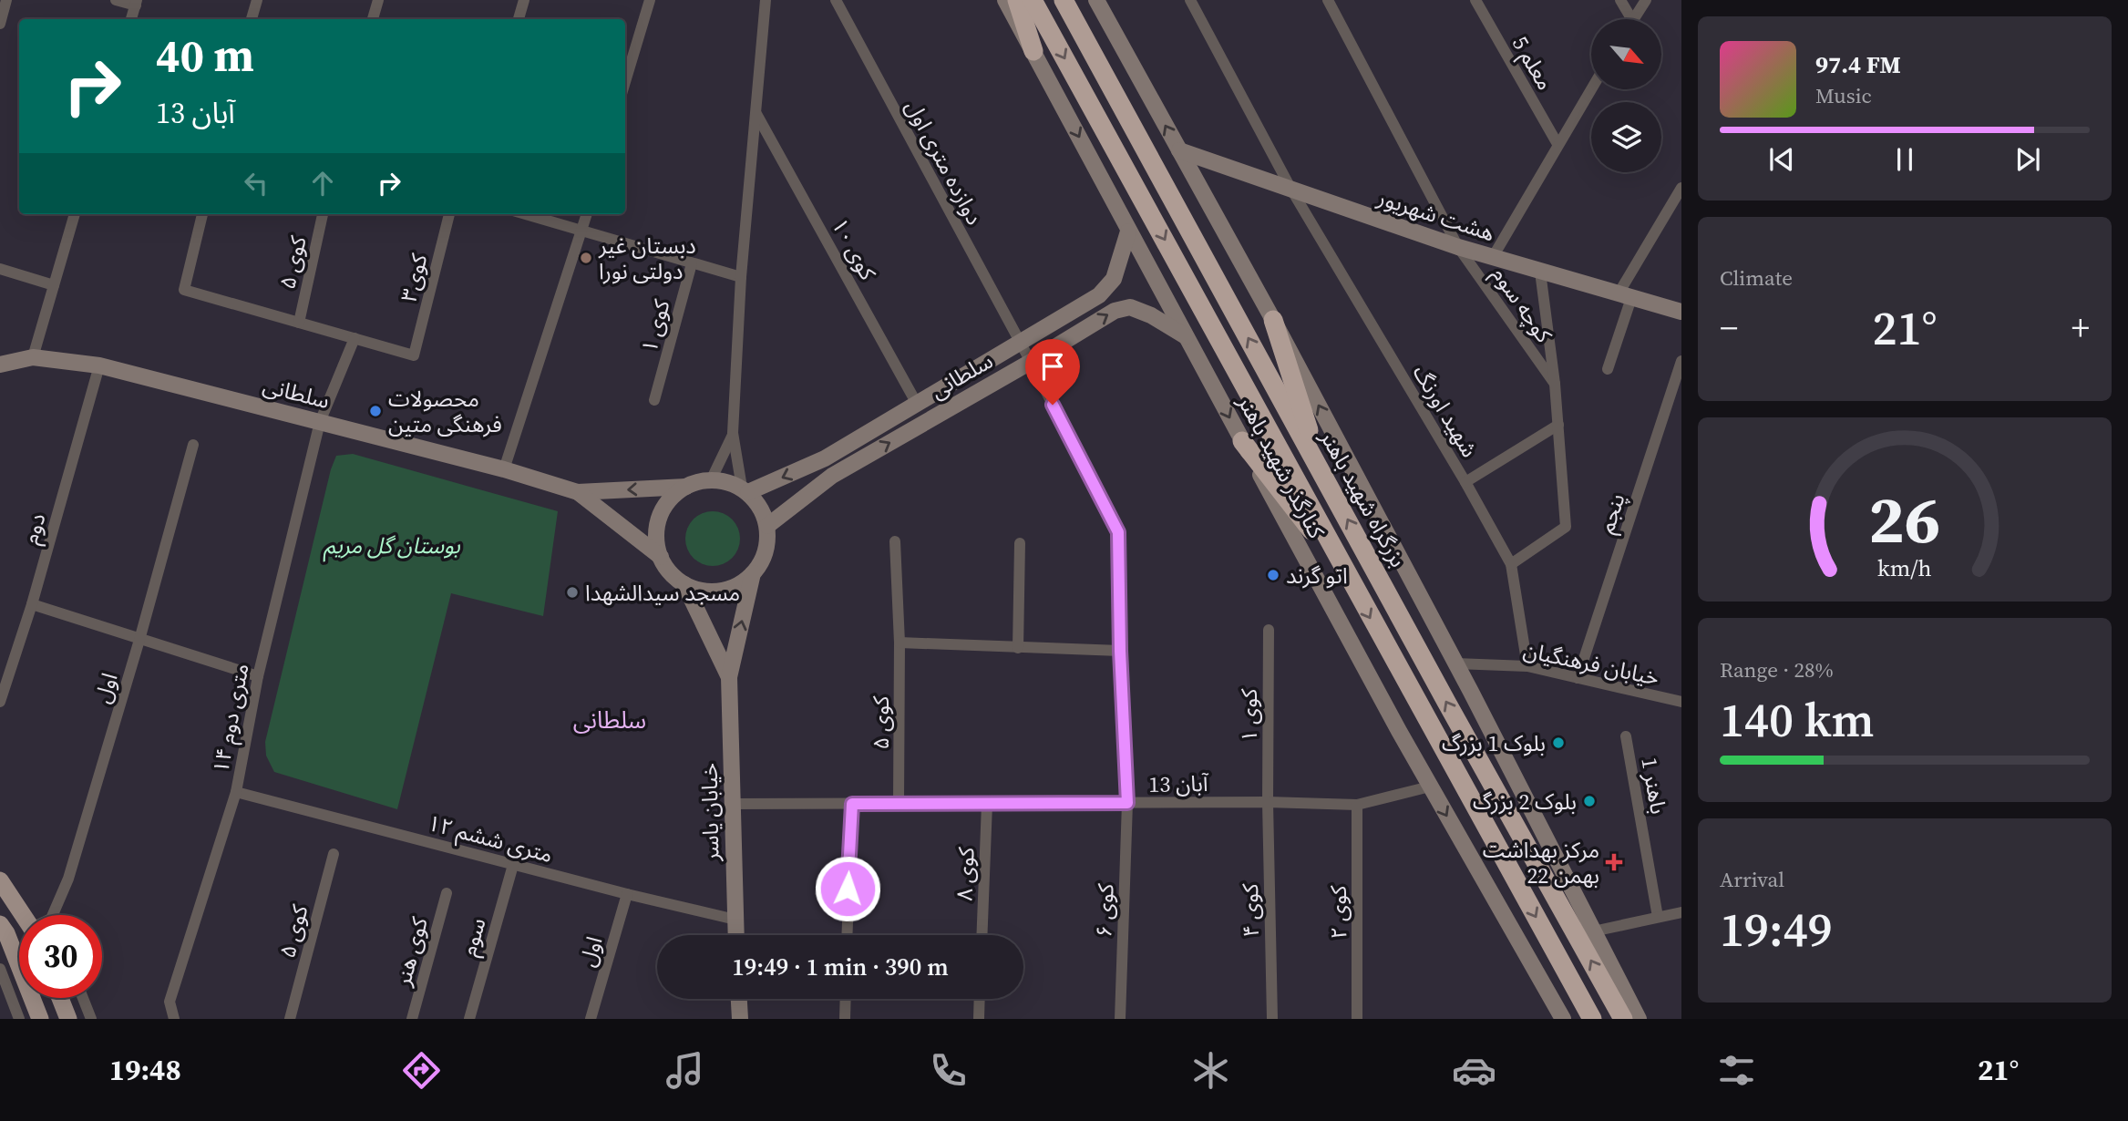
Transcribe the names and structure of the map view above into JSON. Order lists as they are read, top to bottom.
{
  "streets": {
    "highway": ["بزرگراه شهید باهنر"],
    "main road": [
      "هشت شهریور",
      "سلطانی",
      "کنارگذر شهید باهنر",
      "خیابان یاسر"
    ],
    "street": [
      "معلم 5",
      "دوازده متری اول",
      "کوی ۱۰",
      "کوی ۵",
      "کوی۳",
      "کوچه سوم",
      "کوی ۱",
      "شهید اورنگ",
      "پنجم",
      "دوم",
      "خیابان فرهنگیان",
      "اول",
      "۱۴ متری دوم",
      "13 آبان",
      "باهنر 1",
      "۱۲ متری ششم",
      "کوی ۸",
      "کوی ۶",
      "کوی ۴",
      "کوی ۲",
      "سوم",
      "کوی هنر"
    ]
  },
  "crossings": [
    ["دوازده متری اول", "سلطانی"],
    ["دوازده متری اول", "کوی ۶"],
    ["هشت شهریور", "کوچه سوم"],
    ["هشت شهریور", "شهید اورنگ"],
    ["کوی ۱۰", "سلطانی"],
    ["کوی ۵", "13 آبان"],
    ["کوی۳", "۱۴ متری دوم"],
    ["کوی ۱", "13 آبان"],
    ["کوی ۱", "کوی ۴"],
    ["سلطانی", "کنارگذر شهید باهنر"],
    ["سلطانی", "دوم"],
    ["سلطانی", "۱۴ متری دوم"],
    ["سلطانی", "خیابان یاسر"],
    ["شهید اورنگ", "خیابان فرهنگیان"],
    ["کنارگذر شهید باهنر", "13 آبان"],
    ["پنجم", "خیابان فرهنگیان"],
    ["اول", "۱۲ متری ششم"],
    ["۱۴ متری دوم", "۱۲ متری ششم"],
    ["13 آبان", "خیابان یاسر"],
    ["13 آبان", "کوی ۸"],
    ["13 آبان", "کوی ۶"],
    ["13 آبان", "کوی ۴"],
    ["13 آبان", "کوی ۲"],
    ["خیابان یاسر", "۱۲ متری ششم"],
    ["۱۲ متری ششم", "سوم"]
  ],
  "districts": ["سلطانی"],
  "parks": ["بوستان گل مریم"],
  "places": {
    "other": [
      "دبستان غیر دولتی نورا",
      "محصولات فرهنگی متین",
      "اتو گرند",
      "مسجد سیدالشهدا",
      "بلوک 1 بزرگ",
      "بلوک 2 بزرگ"
    ],
    "health": ["مرکز بهداشت 22 بهمن"]
  },
  "north": "bottom right",
  "page": {
    "turn": ["40 m", "13 آبان"],
    "song": ["97.4 FM", "Music"],
    "tile": [
      "Climate",
      ["Range · 28%", "140 km"],
      ["Arrival", "19:49"]
    ],
    "heat": ["−", "21°", "+"],
    "limit": "30",
    "trip": "19:49 · 1 min · 390 m",
    "tabs": ["19:48", "21°"],
    "gauge": ["26", "km/h"]
  }
}
